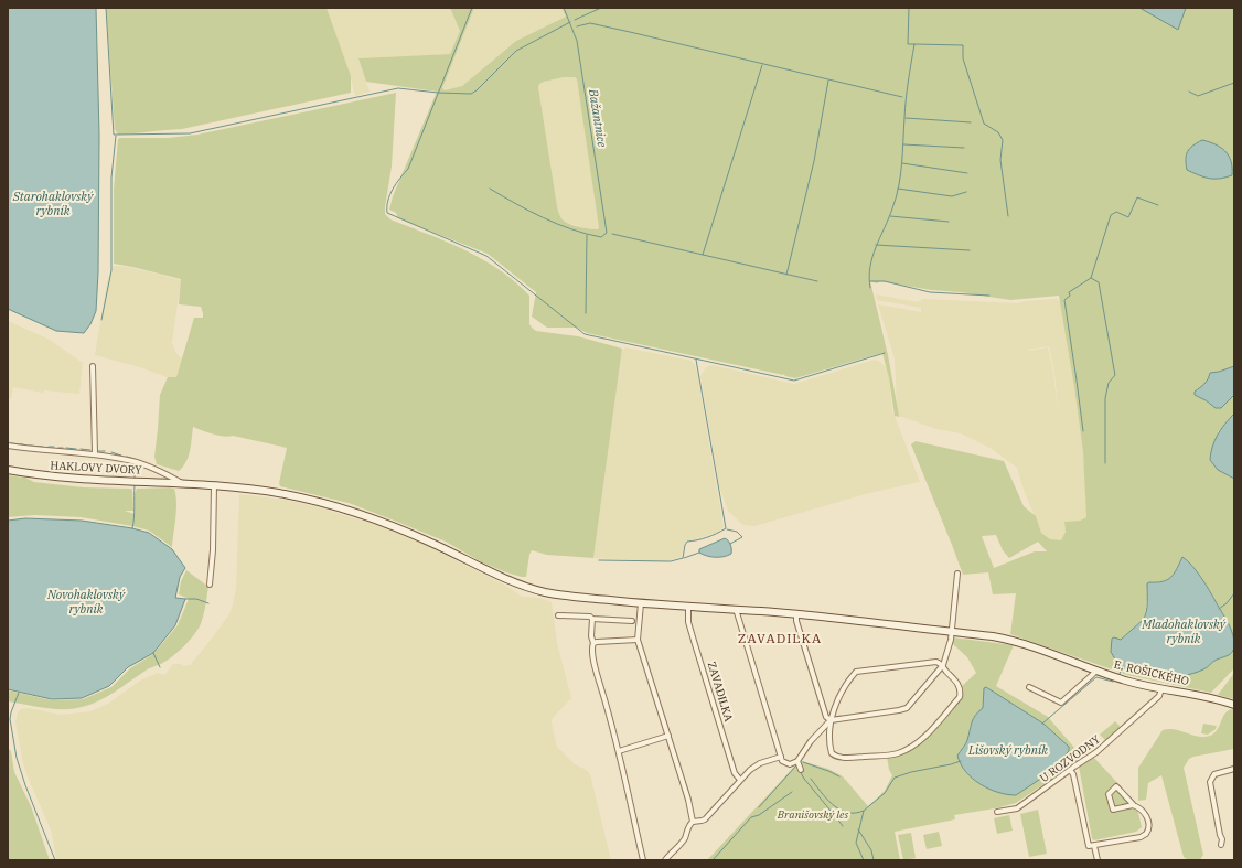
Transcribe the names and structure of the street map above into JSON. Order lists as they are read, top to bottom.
{
  "streets": {
    "street": [
      "HAKLOVY DVORY",
      "E. ROŠICKÉHO",
      "ZAVADILKA",
      "U ROZVODNY"
    ]
  },
  "crossings": [
    ["E. ROŠICKÉHO", "U ROZVODNY"]
  ],
  "districts": ["ZAVADILKA"],
  "water": [
    "Bažantnice",
    "Starohaklovský rybník",
    "Novohaklovský rybník",
    "Mladohaklovský rybník",
    "Lišovský rybník"
  ],
  "parks": ["Branišovský les"]
}
